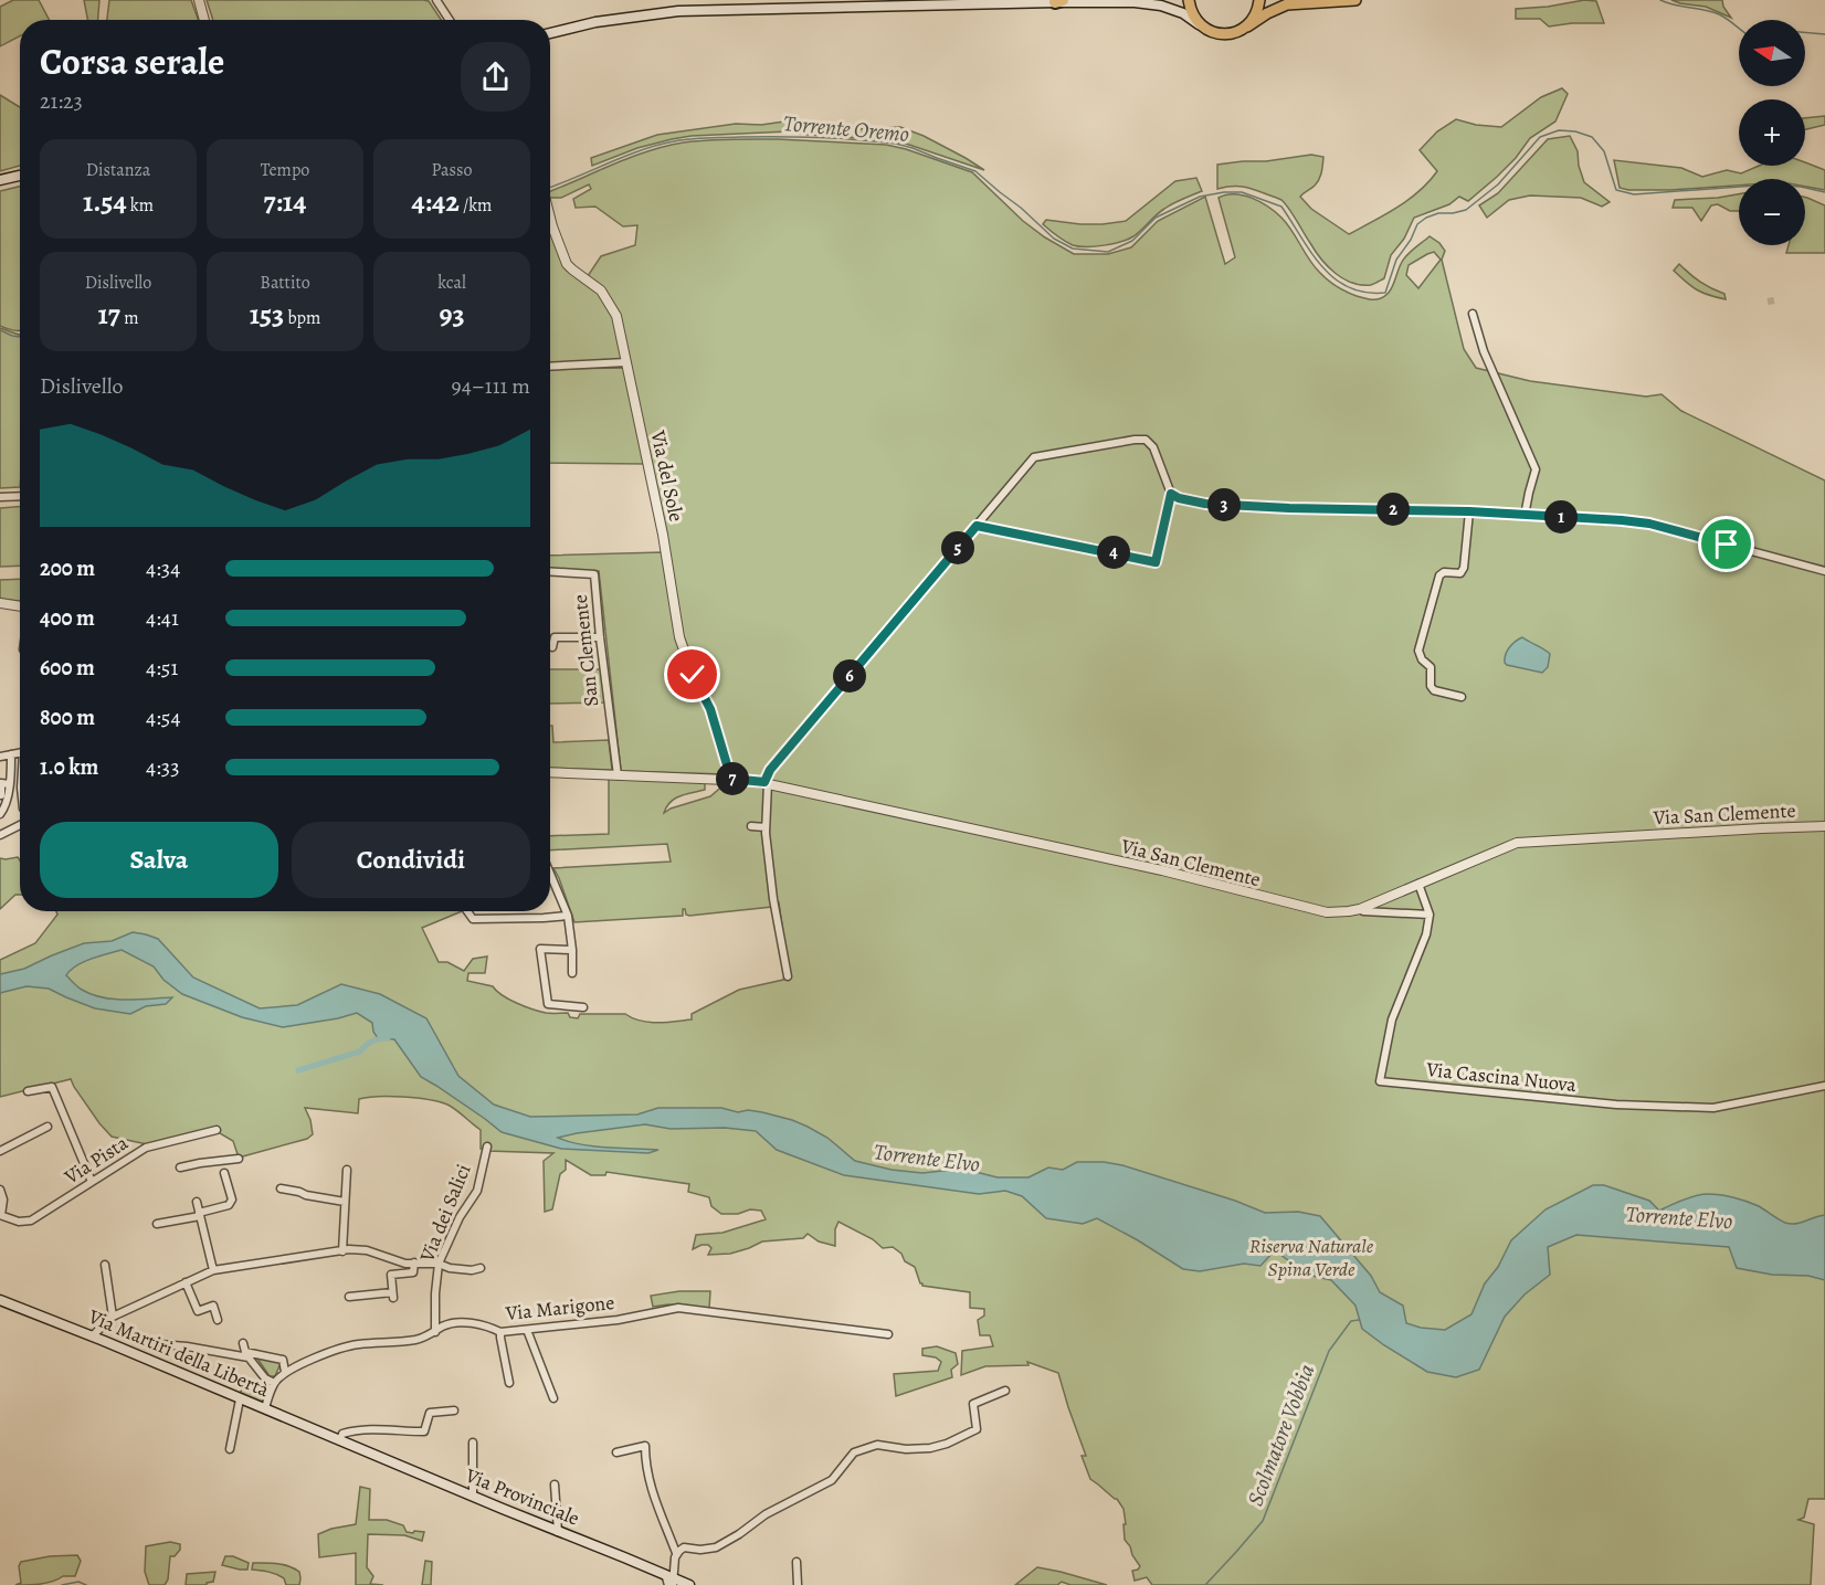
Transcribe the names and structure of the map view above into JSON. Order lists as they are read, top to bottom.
{
  "streets": {
    "main road": ["Via Martiri della Libertà", "Via Provinciale"],
    "street": [
      "Via del Sole",
      "San Clemente",
      "Via San Clemente",
      "Via Cascina Nuova",
      "Via Pista",
      "Via dei Salici",
      "Via Marigone"
    ]
  },
  "crossings": [
    ["Via del Sole", "Via San Clemente"],
    ["San Clemente", "Via San Clemente"],
    ["Via dei Salici", "Via Marigone"],
    ["Via Marigone", "Via Martiri della Libertà"],
    ["Via Martiri della Libertà", "Via Provinciale"]
  ],
  "water": ["Torrente Oremo", "Torrente Elvo", "Scolmatore Vobbia"],
  "parks": ["Riserva Naturale Spina Verde"],
  "north": "left",
  "page": {
    "map_buttons": ["+", "−"],
    "heading": ["Corsa serale", "21:23"],
    "stats": [
      ["Distanza", "1.54 km"],
      ["Tempo", "7:14"],
      ["Passo", "4:42 /km"],
      ["Dislivello", "17 m"],
      ["Battito", "153 bpm"],
      ["kcal", "93"]
    ],
    "chart": ["Dislivello", "94–111 m"],
    "pins": [
      "3",
      "2",
      "1",
      "5",
      "4",
      "6",
      "7"
    ],
    "list": [
      {
        "name": "200 m",
        "note": "4:34"
      },
      {
        "name": "400 m",
        "note": "4:41"
      },
      {
        "name": "600 m",
        "note": "4:51"
      },
      {
        "name": "800 m",
        "note": "4:54"
      },
      {
        "name": "1.0 km",
        "note": "4:33"
      }
    ],
    "buttons": ["Salva", "Condividi"]
  }
}
